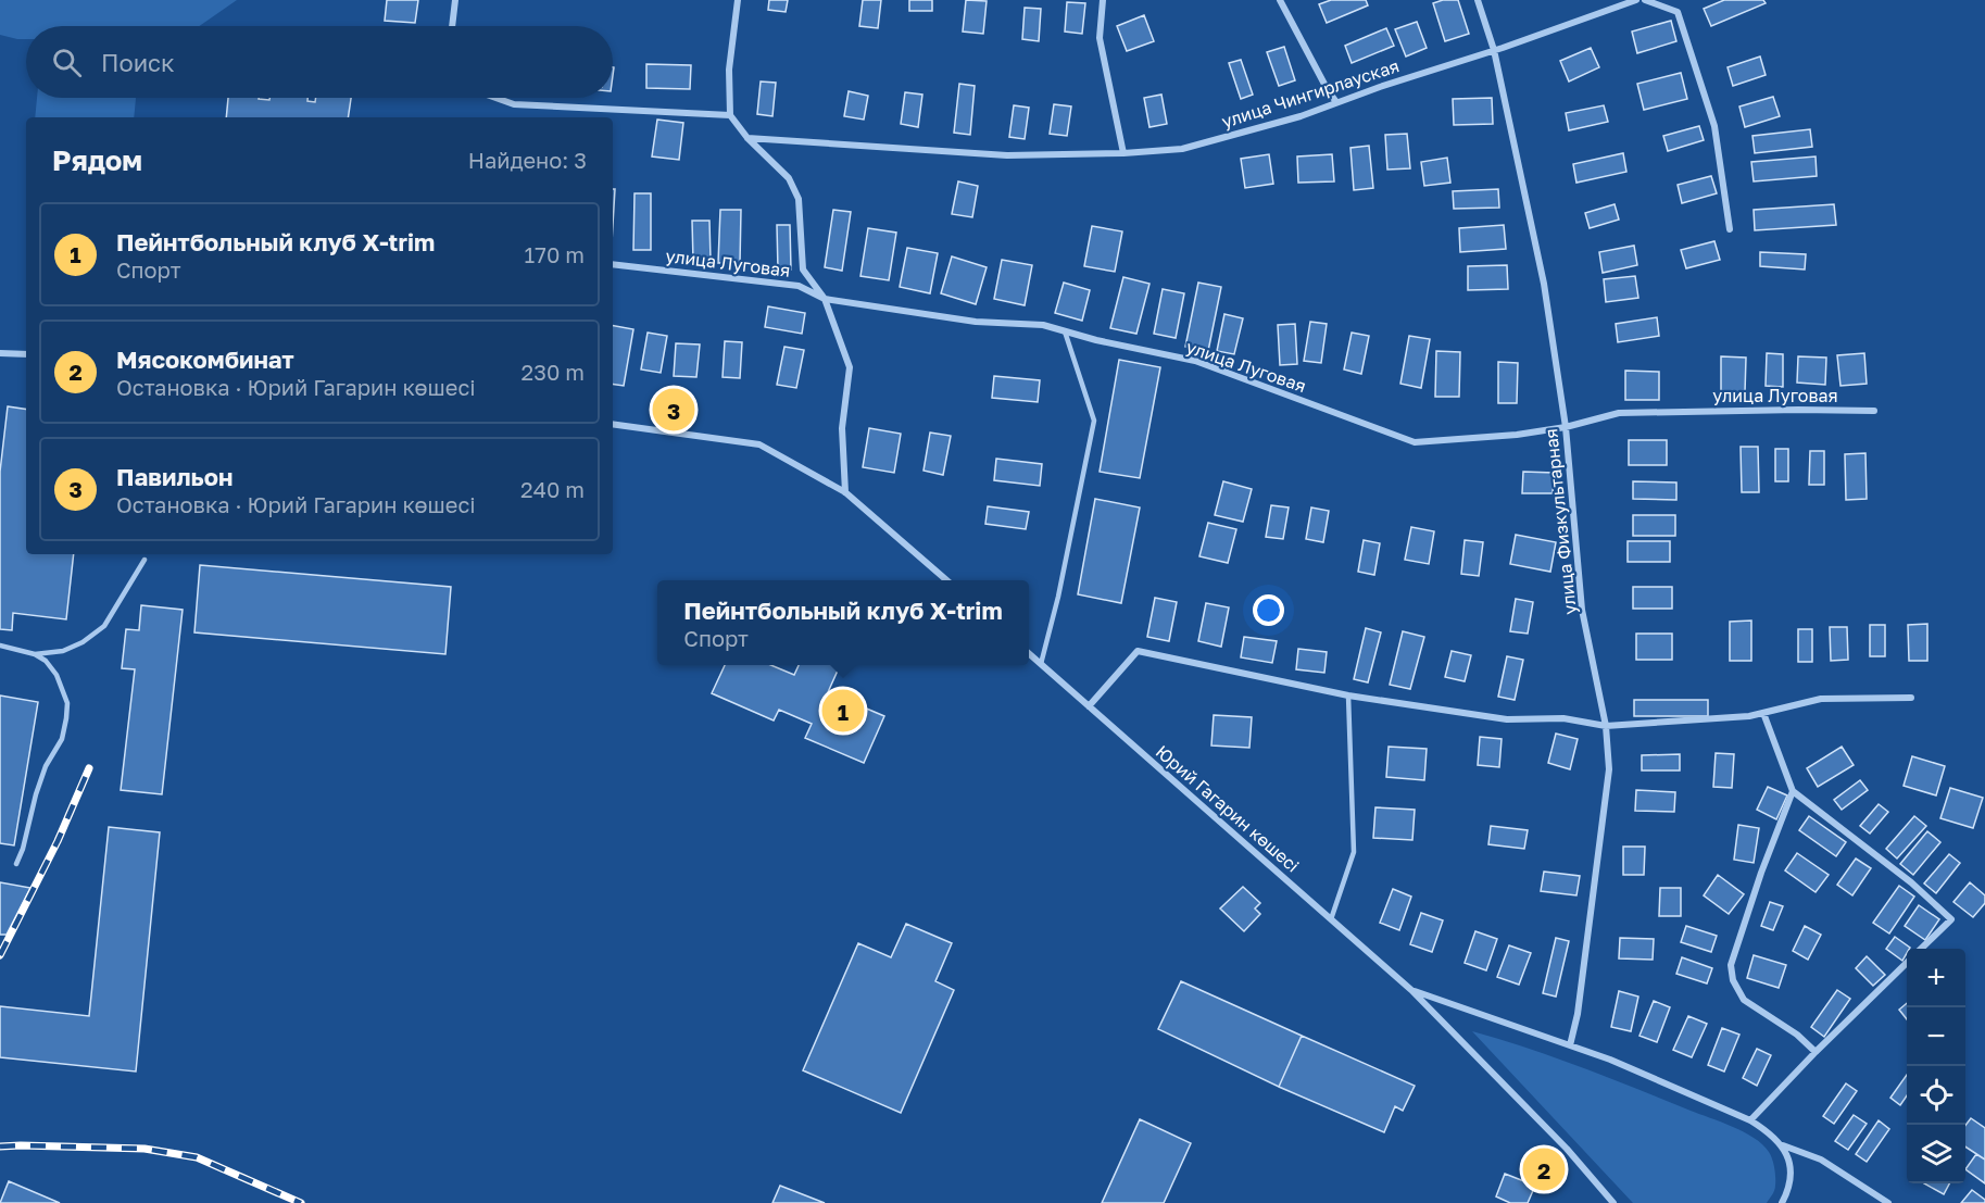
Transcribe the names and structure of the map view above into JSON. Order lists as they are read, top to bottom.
{
  "streets": {
    "street": [
      "улица Чингирлауская",
      "улица Луговая",
      "улица Физкультарная",
      "Юрий Гагарин көшесі"
    ]
  },
  "crossings": [
    ["улица Чингирлауская", "улица Физкультарная"],
    ["улица Луговая", "улица Физкультарная"],
    ["улица Физкультарная", "Юрий Гагарин көшесі"]
  ],
  "page": {
    "search": "Поиск",
    "heading": ["Рядом", "Найдено: 3"],
    "list": [
      {
        "mark": "1",
        "name": "Пейнтбольный клуб X-trim",
        "note": "Спорт",
        "value": "170 m"
      },
      {
        "mark": "2",
        "name": "Мясокомбинат",
        "note": "Остановка · Юрий Гагарин көшесі",
        "value": "230 m"
      },
      {
        "mark": "3",
        "name": "Павильон",
        "note": "Остановка · Юрий Гагарин көшесі",
        "value": "240 m"
      }
    ],
    "pins": ["3", "1", "2"],
    "popup": ["Пейнтбольный клуб X-trim", "Спорт"],
    "map_buttons": ["+", "−"]
  }
}
